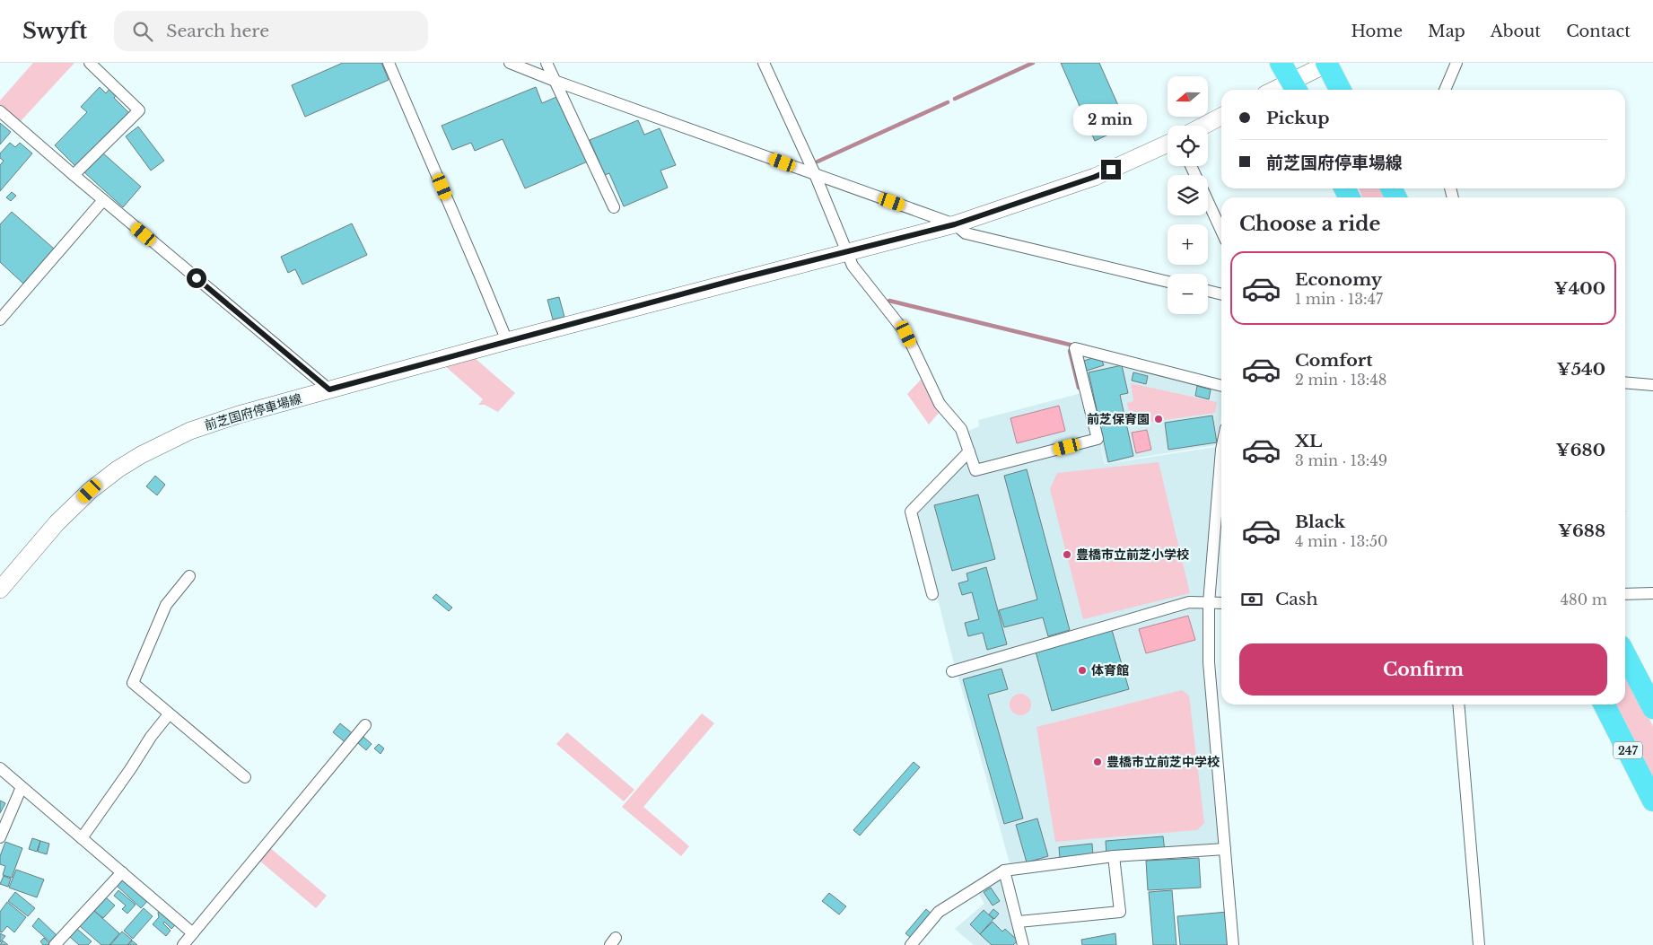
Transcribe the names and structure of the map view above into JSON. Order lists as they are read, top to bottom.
{
  "streets": {
    "highway": ["247"],
    "main road": ["前芝国府停車場線"]
  },
  "places": [
    "前芝保育園",
    "豊橋市立前芝小学校",
    "体育館",
    "豊橋市立前芝中学校"
  ],
  "north": "left",
  "page": {
    "header": "Swyft",
    "search": "Search here",
    "nav": [
      "Home",
      "Map",
      "About",
      "Contact"
    ],
    "map_buttons": ["+", "−"],
    "banner": ["Pickup", "前芝国府停車場線"],
    "bubble": "2 min",
    "heading": "Choose a ride",
    "list": [
      {
        "name": "Economy",
        "note": "1 min · 13:47",
        "value": "¥400"
      },
      {
        "name": "Comfort",
        "note": "2 min · 13:48",
        "value": "¥540"
      },
      {
        "name": "XL",
        "note": "3 min · 13:49",
        "value": "¥680"
      },
      {
        "name": "Black",
        "note": "4 min · 13:50",
        "value": "¥688"
      }
    ],
    "pay": ["Cash", "480 m"],
    "buttons": "Confirm"
  }
}
